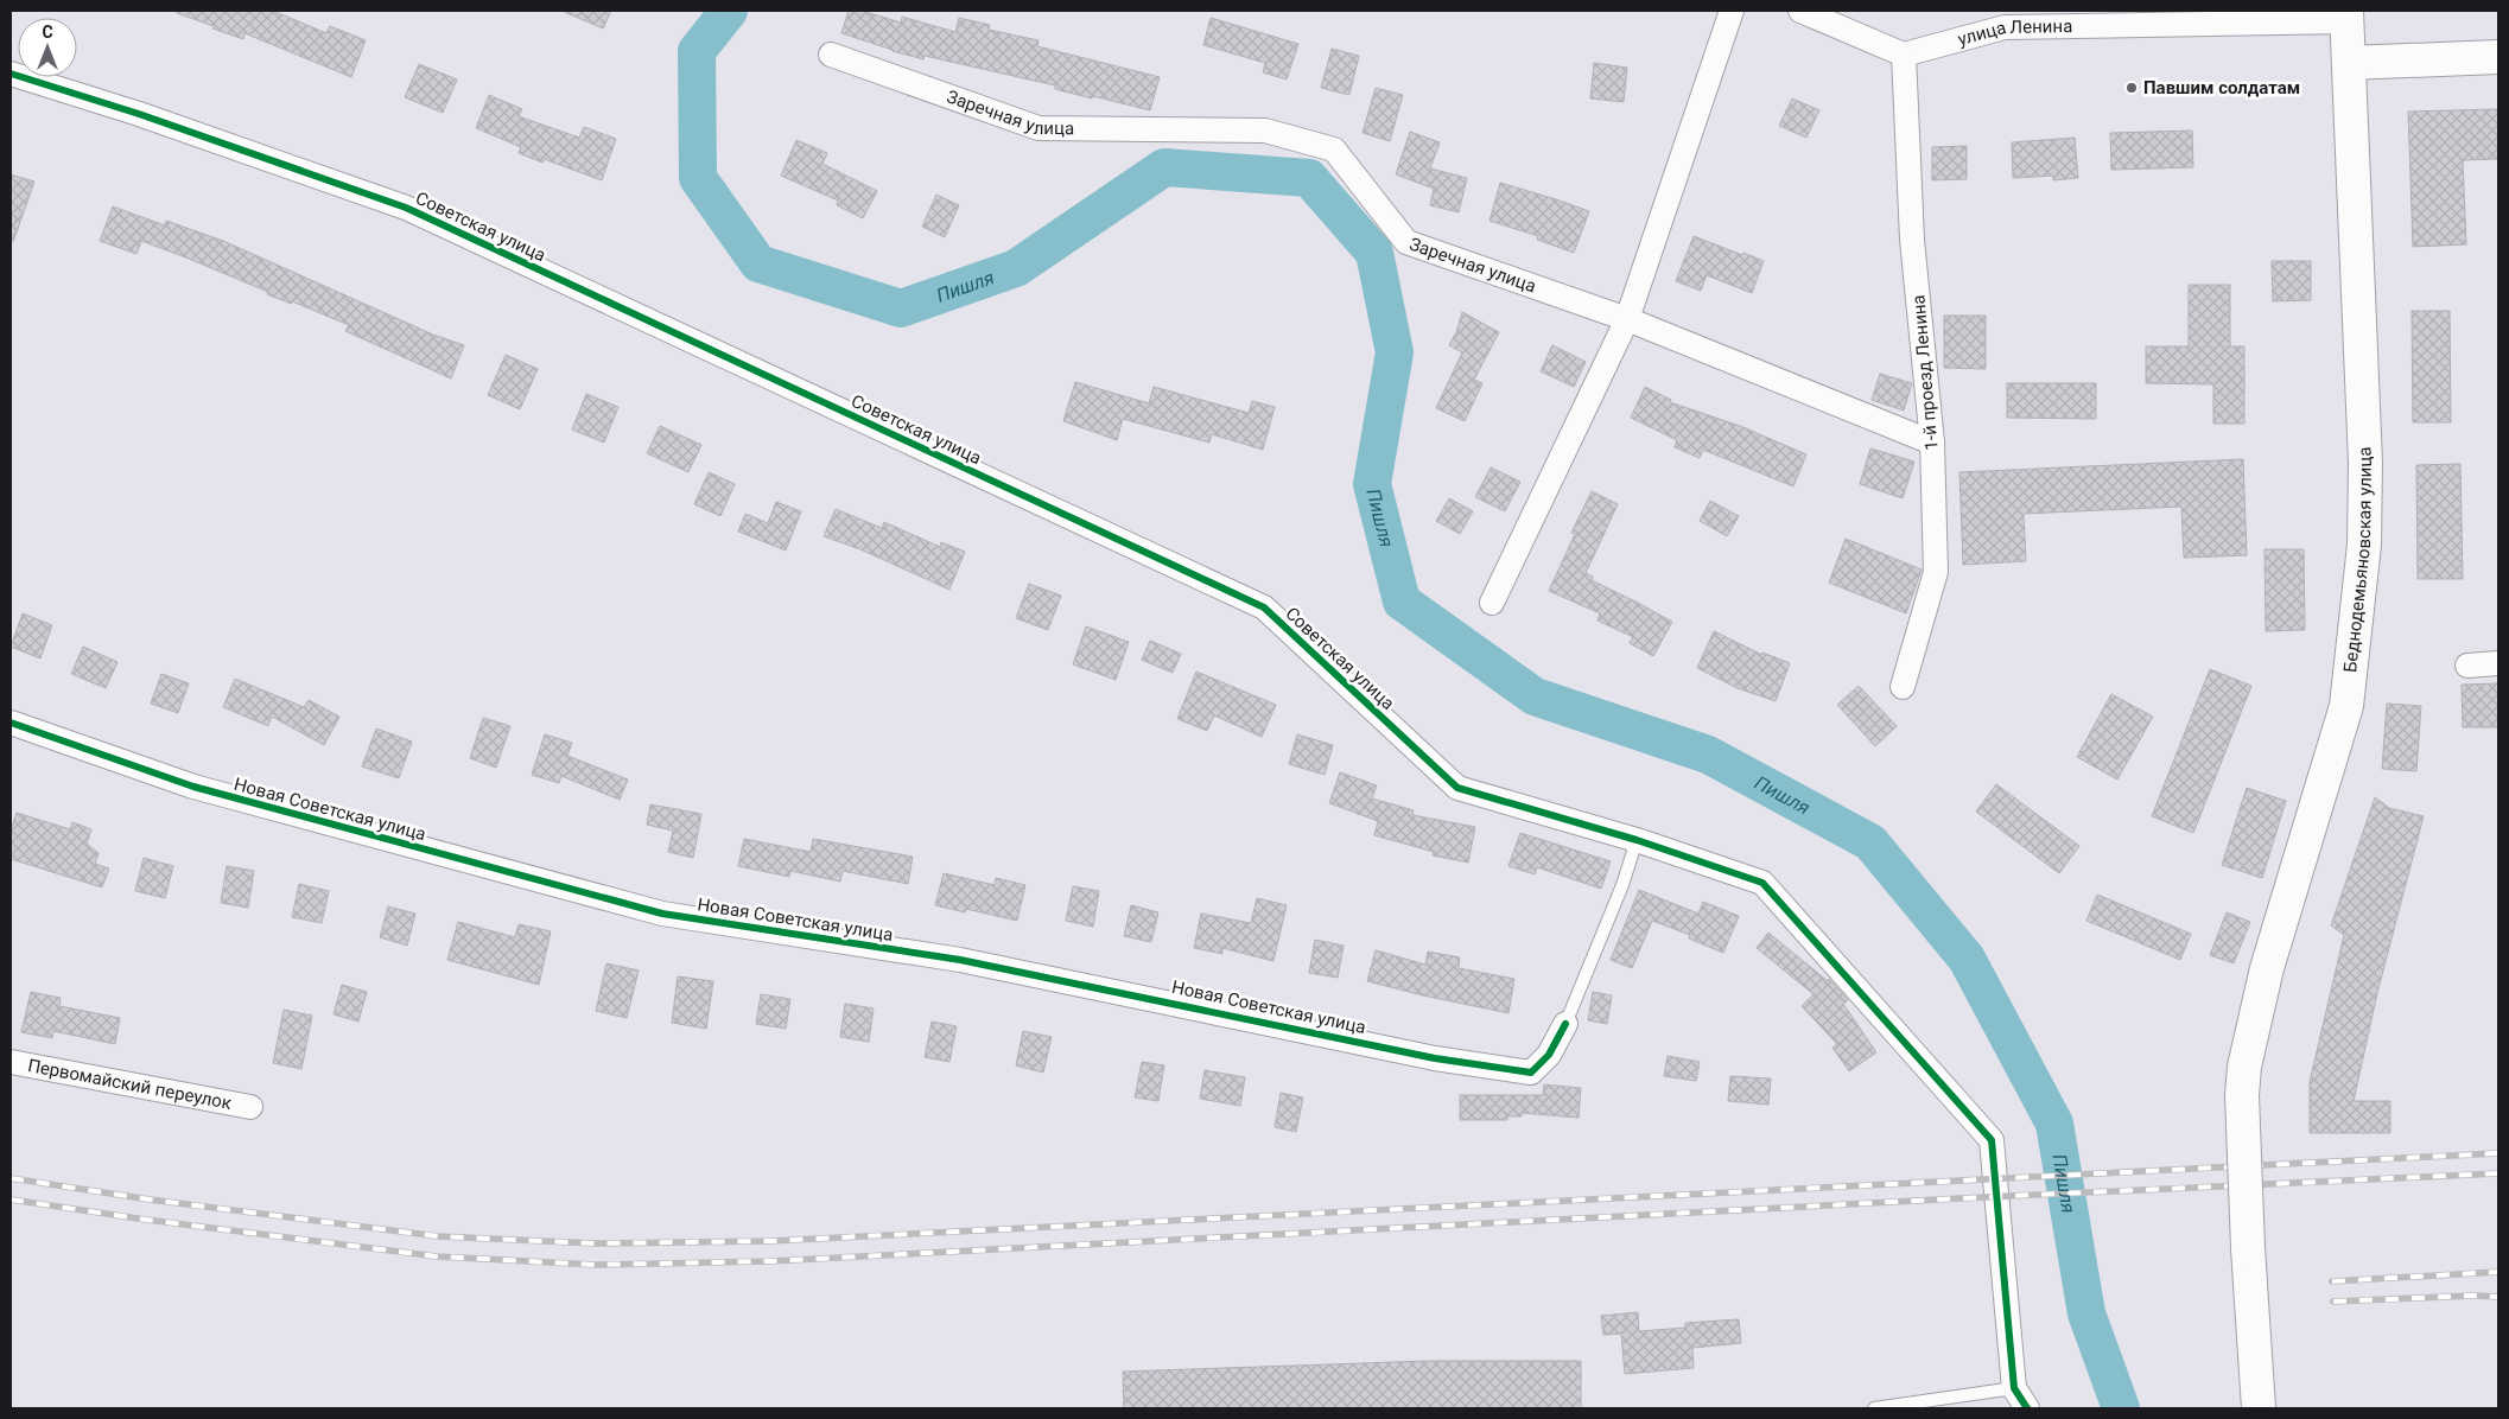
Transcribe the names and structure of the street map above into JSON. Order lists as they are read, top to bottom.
{
  "streets": {
    "main road": ["Беднодемьяновская улица"],
    "street": [
      "улица Ленина",
      "Заречная улица",
      "Советская улица",
      "1-й проезд Ленина",
      "Новая Советская улица",
      "Первомайский переулок"
    ]
  },
  "crossings": [
    ["улица Ленина", "1-й проезд Ленина"],
    ["улица Ленина", "Беднодемьяновская улица"],
    ["Заречная улица", "1-й проезд Ленина"]
  ],
  "water": ["Пишля"],
  "places": ["Павшим солдатам"],
  "north": "top"
}
